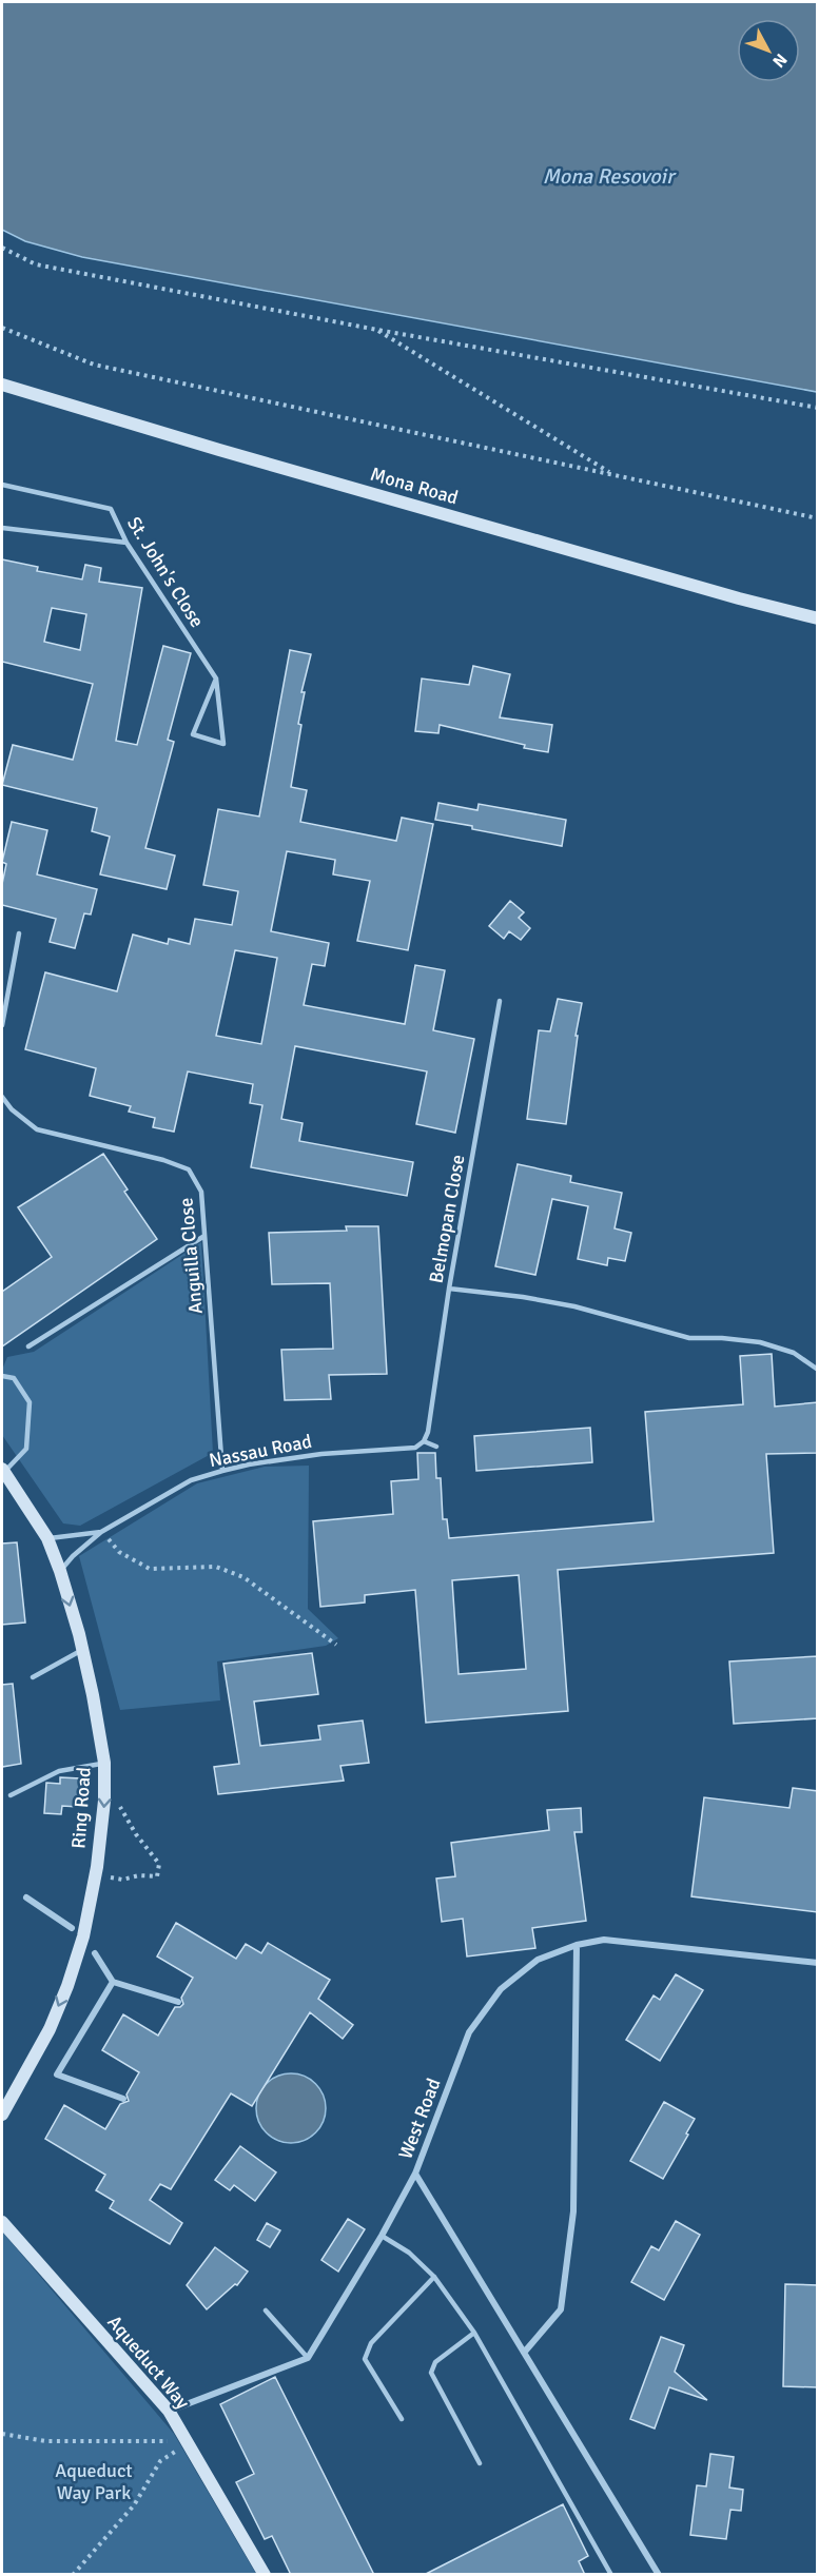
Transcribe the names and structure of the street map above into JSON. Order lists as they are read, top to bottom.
{
  "streets": {
    "street": [
      "Mona Road",
      "Ring Road",
      "West Road",
      "Aqueduct Way"
    ],
    "lane": [
      "St. John's Close",
      "Belmopan Close",
      "Anguilla Close",
      "Nassau Road"
    ]
  },
  "crossings": [
    ["Belmopan Close", "Nassau Road"],
    ["Anguilla Close", "Nassau Road"]
  ],
  "one_way": ["Ring Road"],
  "water": ["Mona Resovoir"],
  "parks": ["Aqueduct Way Park"],
  "north": "bottom right"
}
